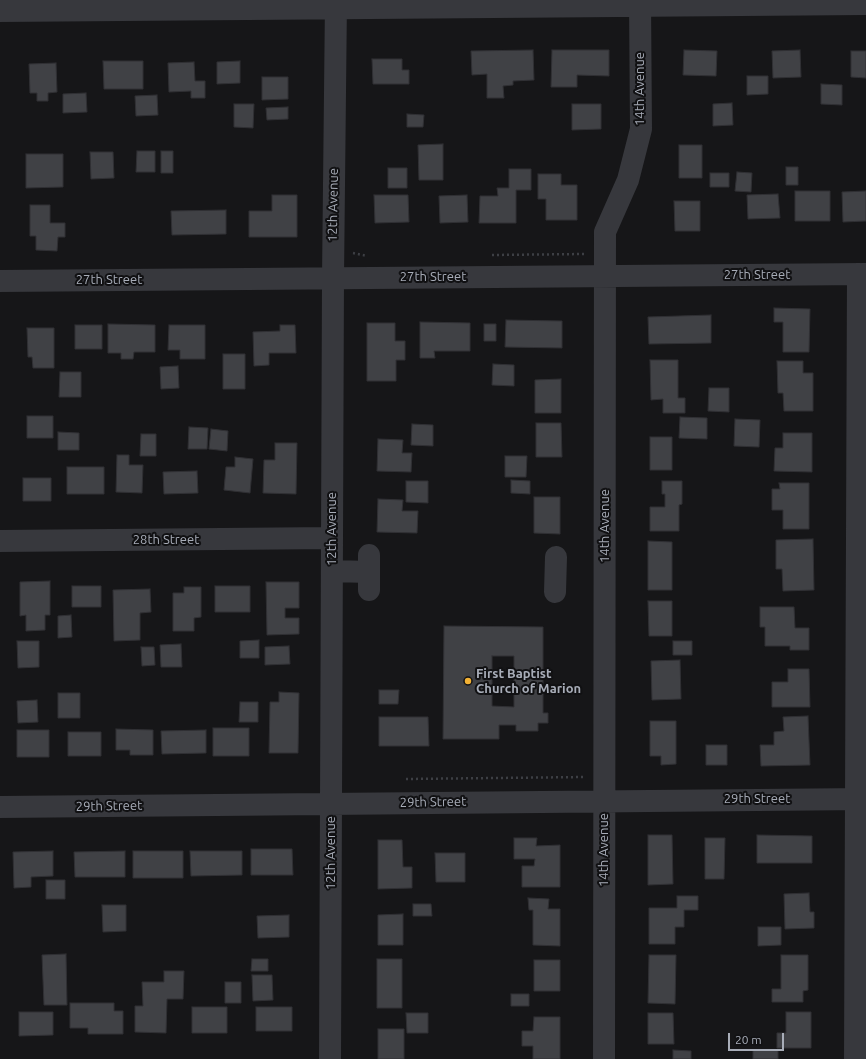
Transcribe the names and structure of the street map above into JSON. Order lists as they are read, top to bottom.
{
  "streets": {
    "street": [
      "14th Avenue",
      "12th Avenue",
      "27th Street",
      "28th Street",
      "29th Street"
    ]
  },
  "crossings": [
    ["14th Avenue", "27th Street"],
    ["14th Avenue", "29th Street"],
    ["12th Avenue", "27th Street"],
    ["12th Avenue", "28th Street"],
    ["12th Avenue", "29th Street"]
  ],
  "places": ["First Baptist Church of Marion"],
  "scale_bar": "20 m"
}
